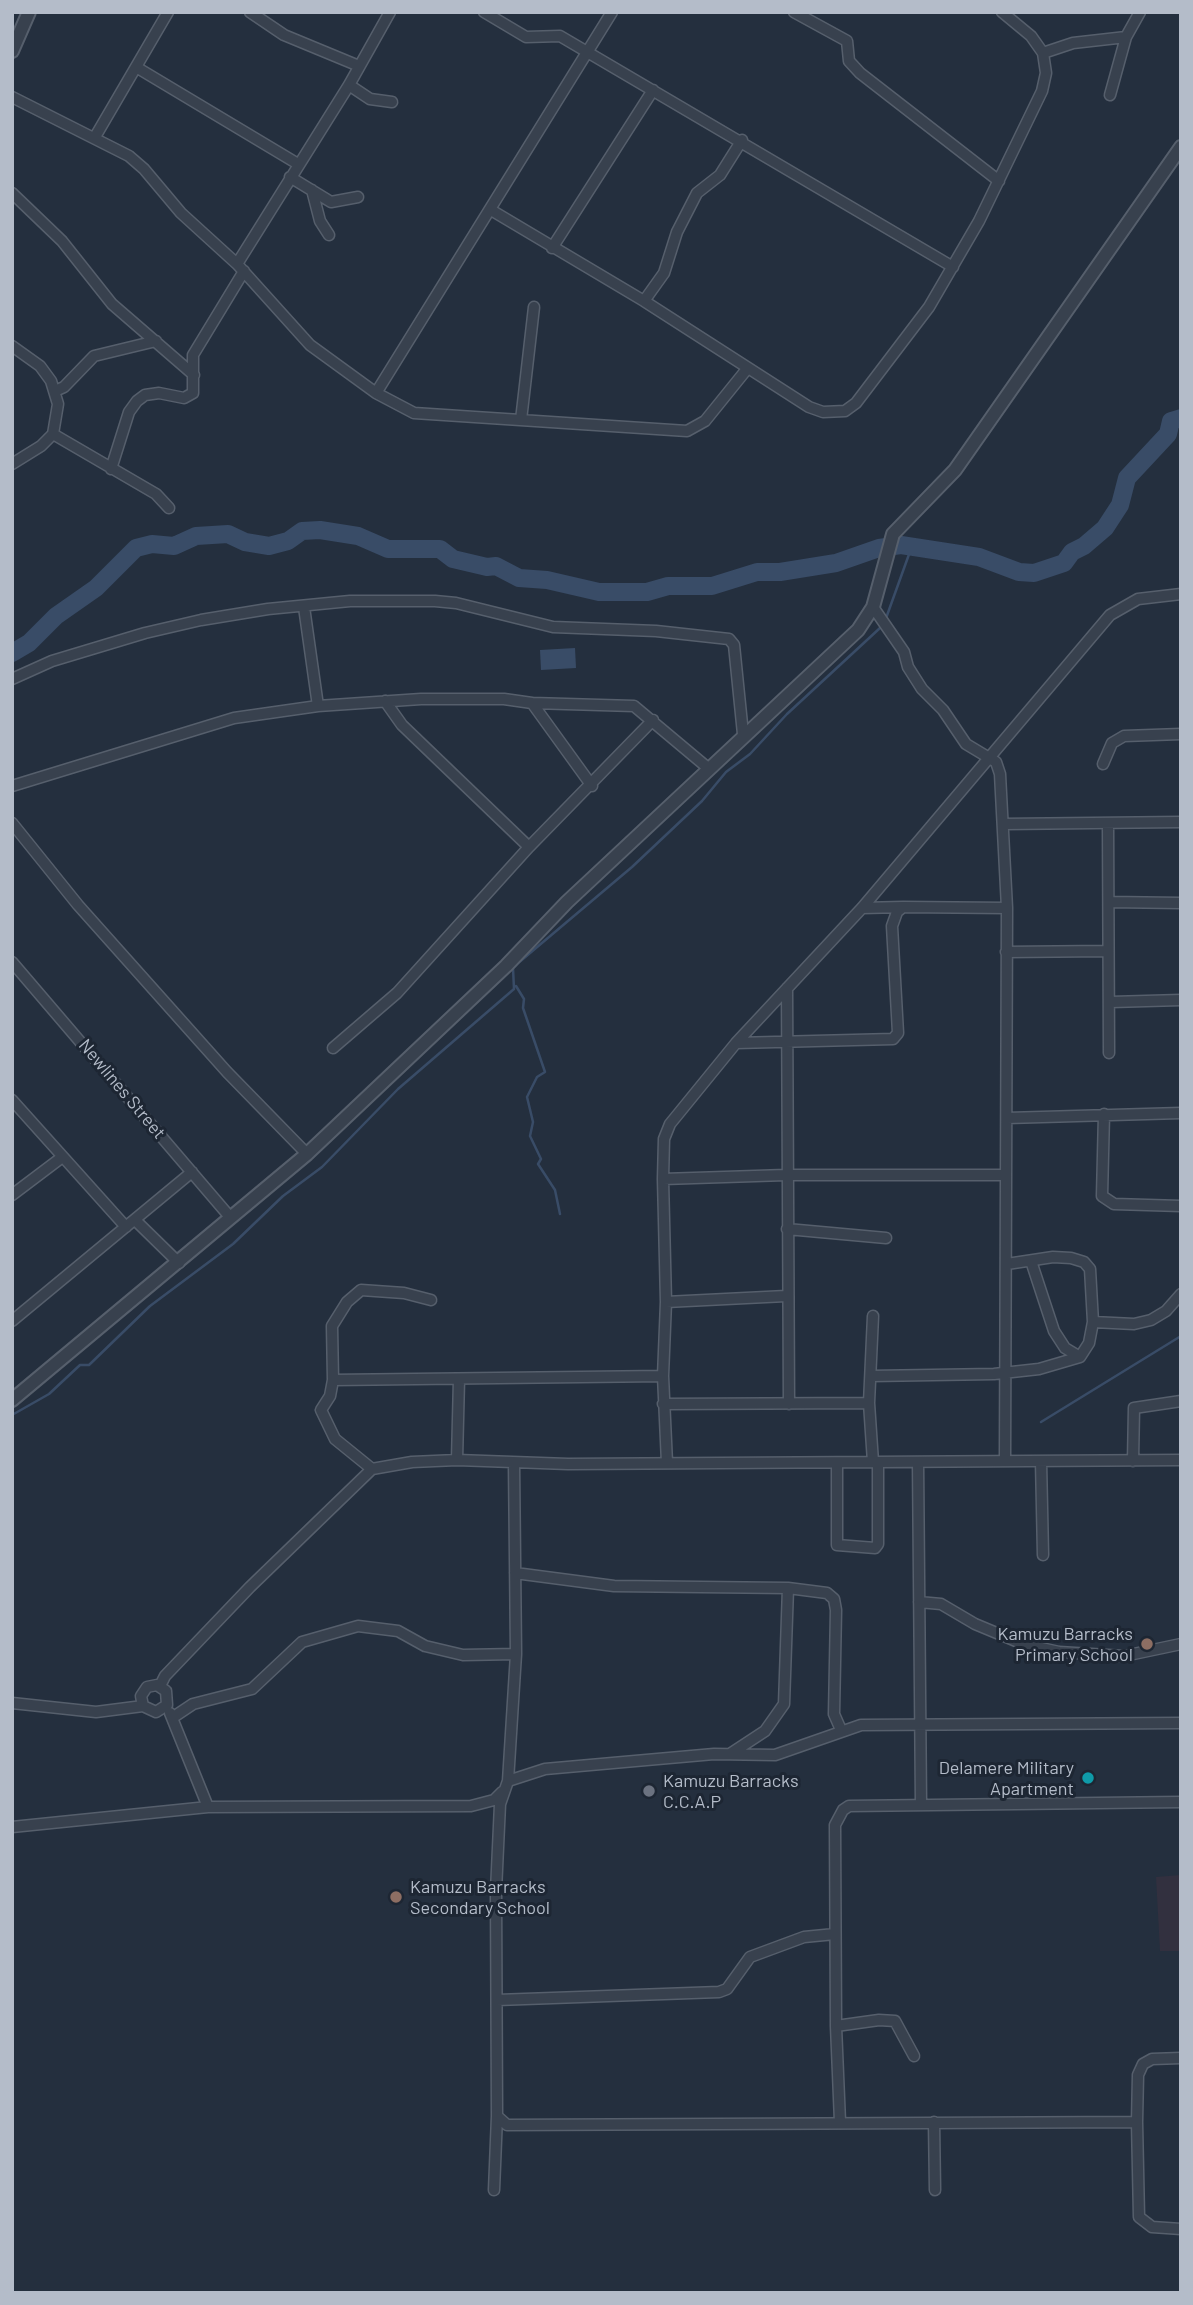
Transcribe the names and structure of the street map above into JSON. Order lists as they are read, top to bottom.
{
  "streets": {
    "street": ["Newlines Street"]
  },
  "places": [
    "Kamuzu Barracks Primary School",
    "Delamere Military Apartment",
    "Kamuzu Barracks C.C.A.P",
    "Kamuzu Barracks Secondary School"
  ]
}
